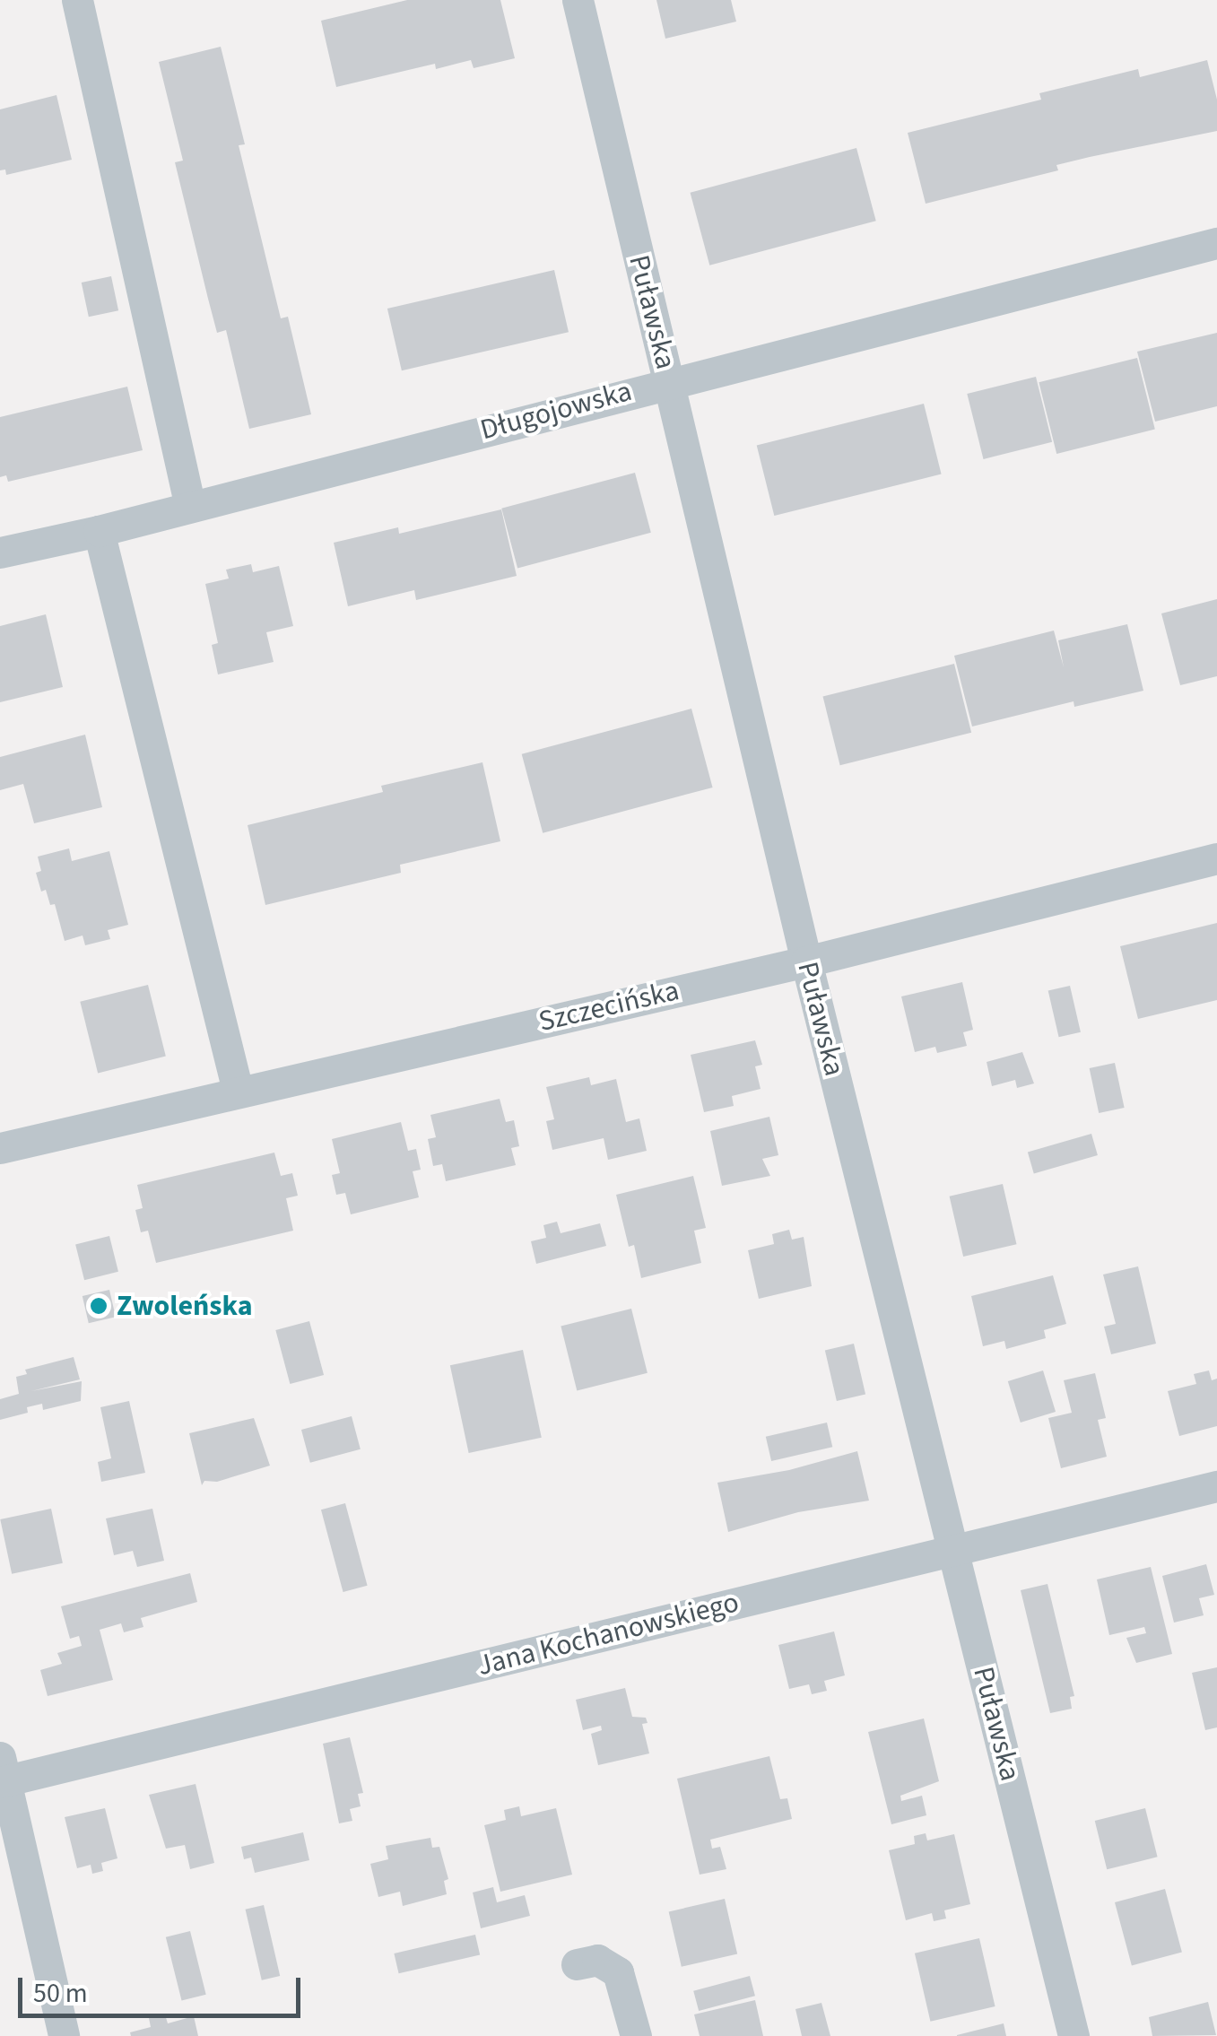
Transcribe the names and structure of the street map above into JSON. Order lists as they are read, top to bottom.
{
  "streets": {
    "street": [
      "Puławska",
      "Długojowska",
      "Szczecińska",
      "Jana Kochanowskiego"
    ]
  },
  "crossings": [
    ["Puławska", "Długojowska"],
    ["Puławska", "Szczecińska"],
    ["Puławska", "Jana Kochanowskiego"]
  ],
  "places": ["Zwoleńska"],
  "scale_bar": "50 m"
}
